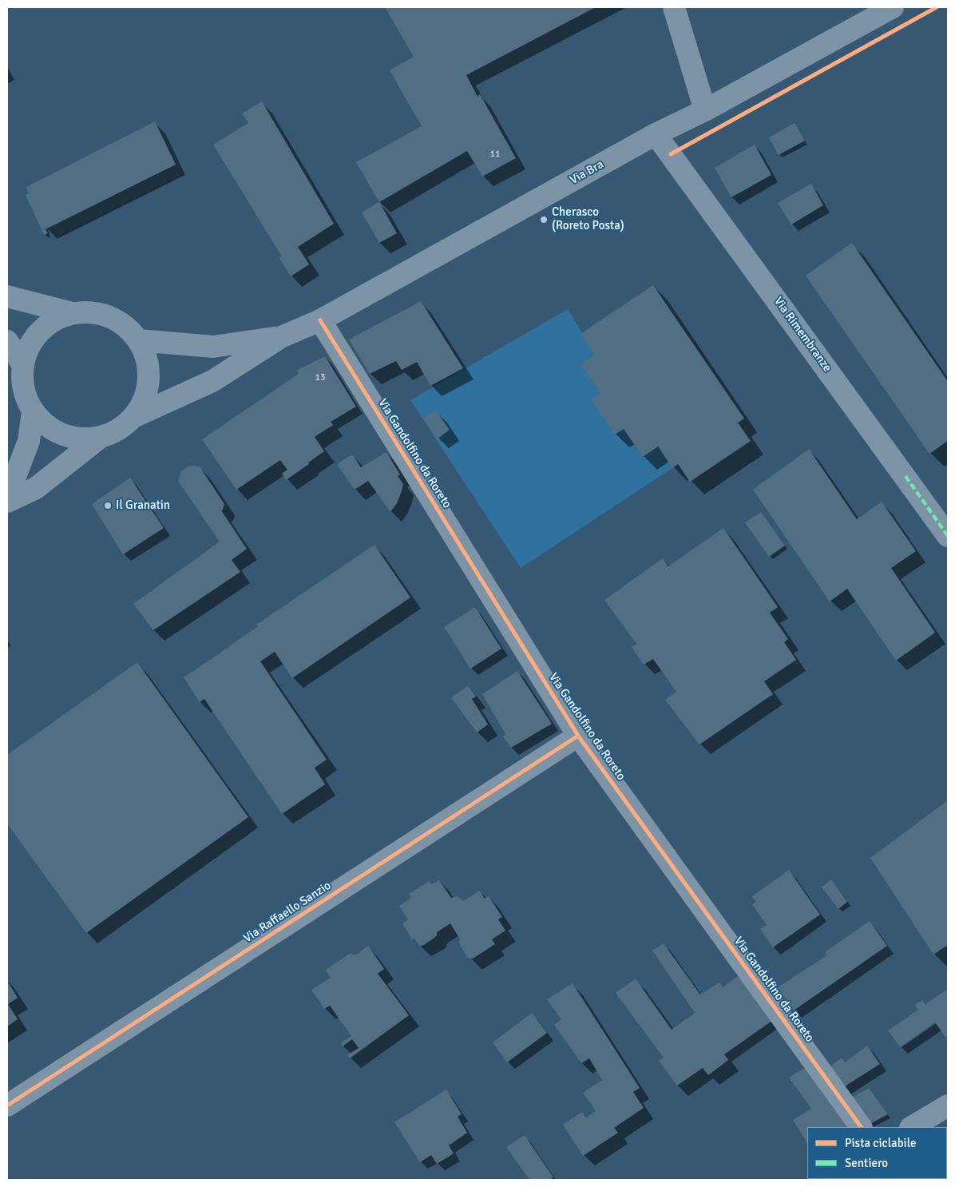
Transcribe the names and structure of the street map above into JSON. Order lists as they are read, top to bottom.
{
  "streets": {
    "main road": ["Via Bra"],
    "street": ["Via Rimembranze", "Via Gandolfino da Roreto", "Via Raffaello Sanzio"]
  },
  "crossings": [
    ["Via Bra", "Via Rimembranze"],
    ["Via Bra", "Via Gandolfino da Roreto"],
    ["Via Gandolfino da Roreto", "Via Raffaello Sanzio"]
  ],
  "places": ["Cherasco (Roreto Posta)", "Il Granatin"],
  "house_numbers": ["11", "13"],
  "legend": ["Pista ciclabile", "Sentiero"]
}
